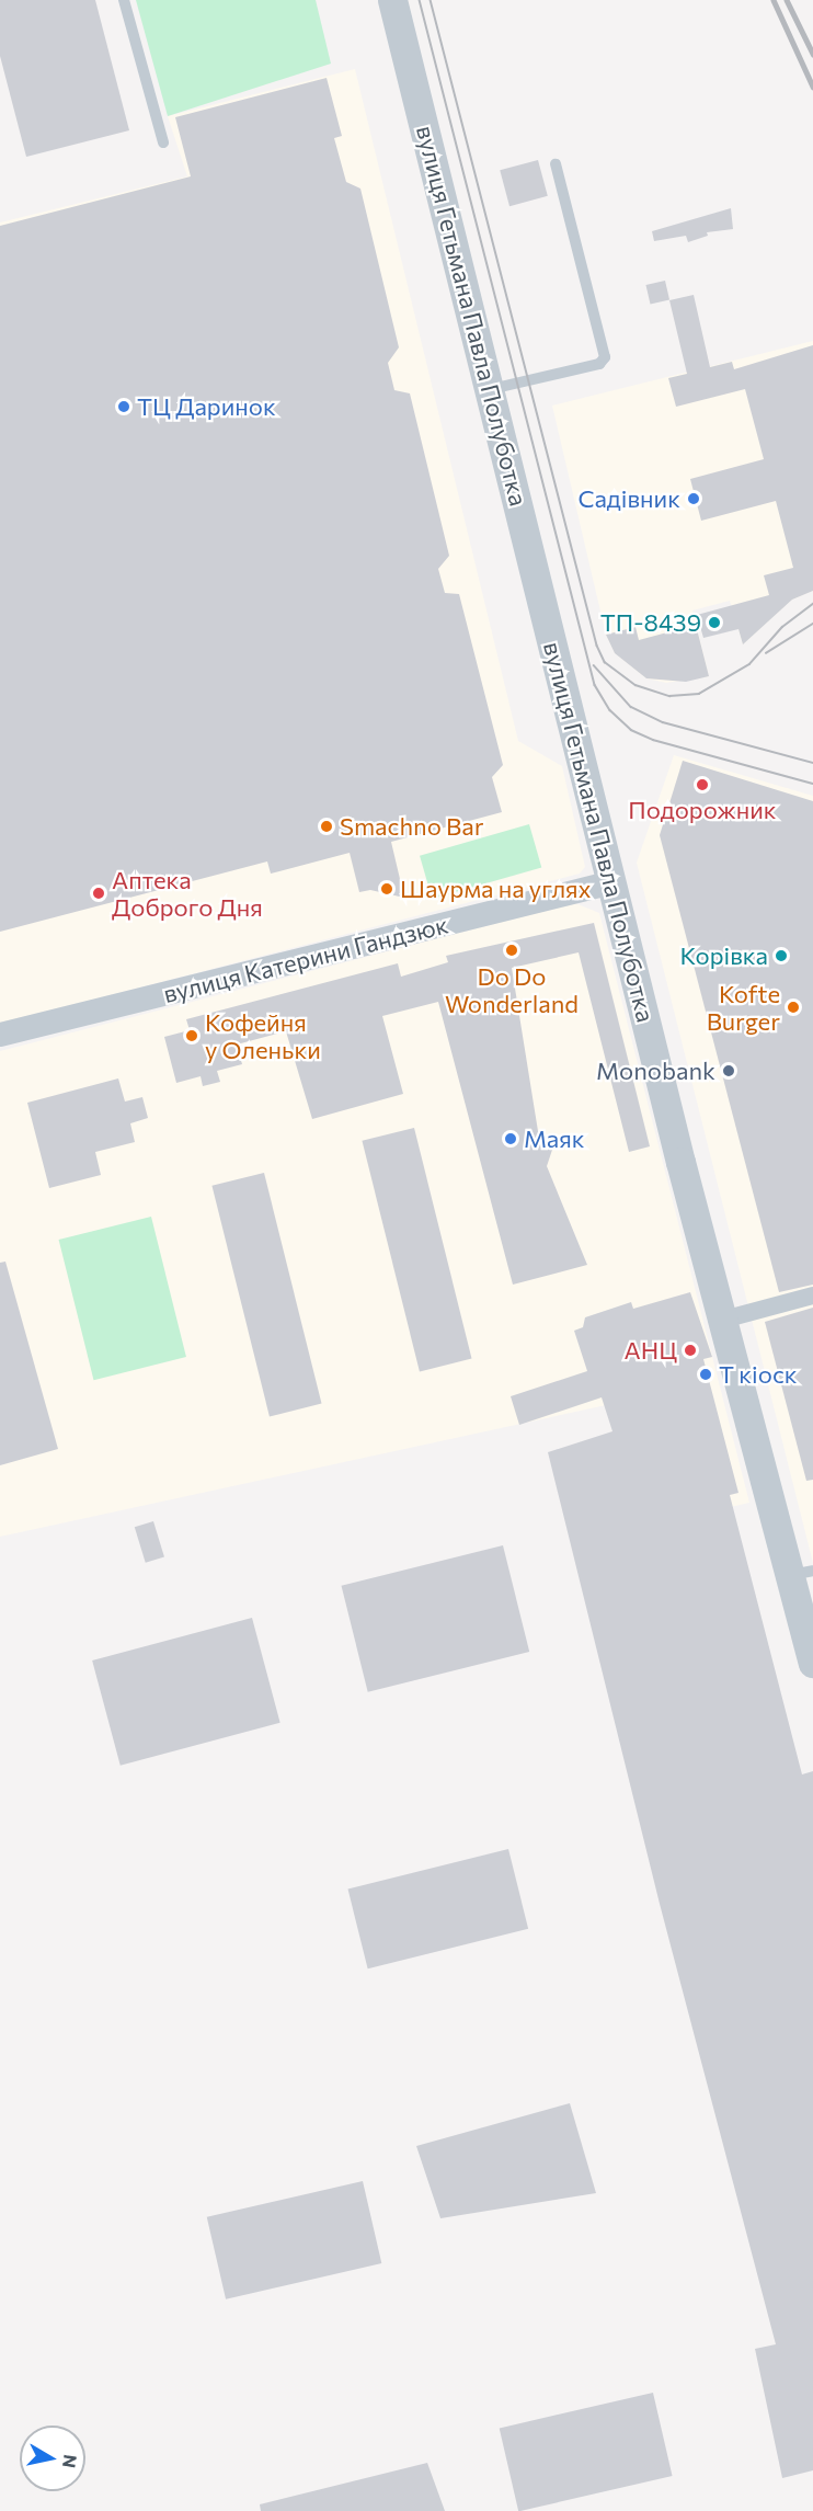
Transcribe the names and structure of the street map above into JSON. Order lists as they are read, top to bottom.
{
  "streets": {
    "street": ["вулиця Гетьмана Павла Полуботка", "вулиця Катерини Гандзюк"]
  },
  "crossings": [
    ["вулиця Гетьмана Павла Полуботка", "вулиця Катерини Гандзюк"]
  ],
  "places": [
    "ТЦ Даринок",
    "Садівник",
    "ТП-8439",
    "Подорожник",
    "Smachno Bar",
    "Шаурма на углях",
    "Аптека Доброго Дня",
    "Do Do Wonderland",
    "Корівка",
    "Kofte Burger",
    "Кофейня у Оленьки",
    "Monobank",
    "Маяк",
    "АНЦ",
    "Т кіоск"
  ],
  "north": "right"
}
